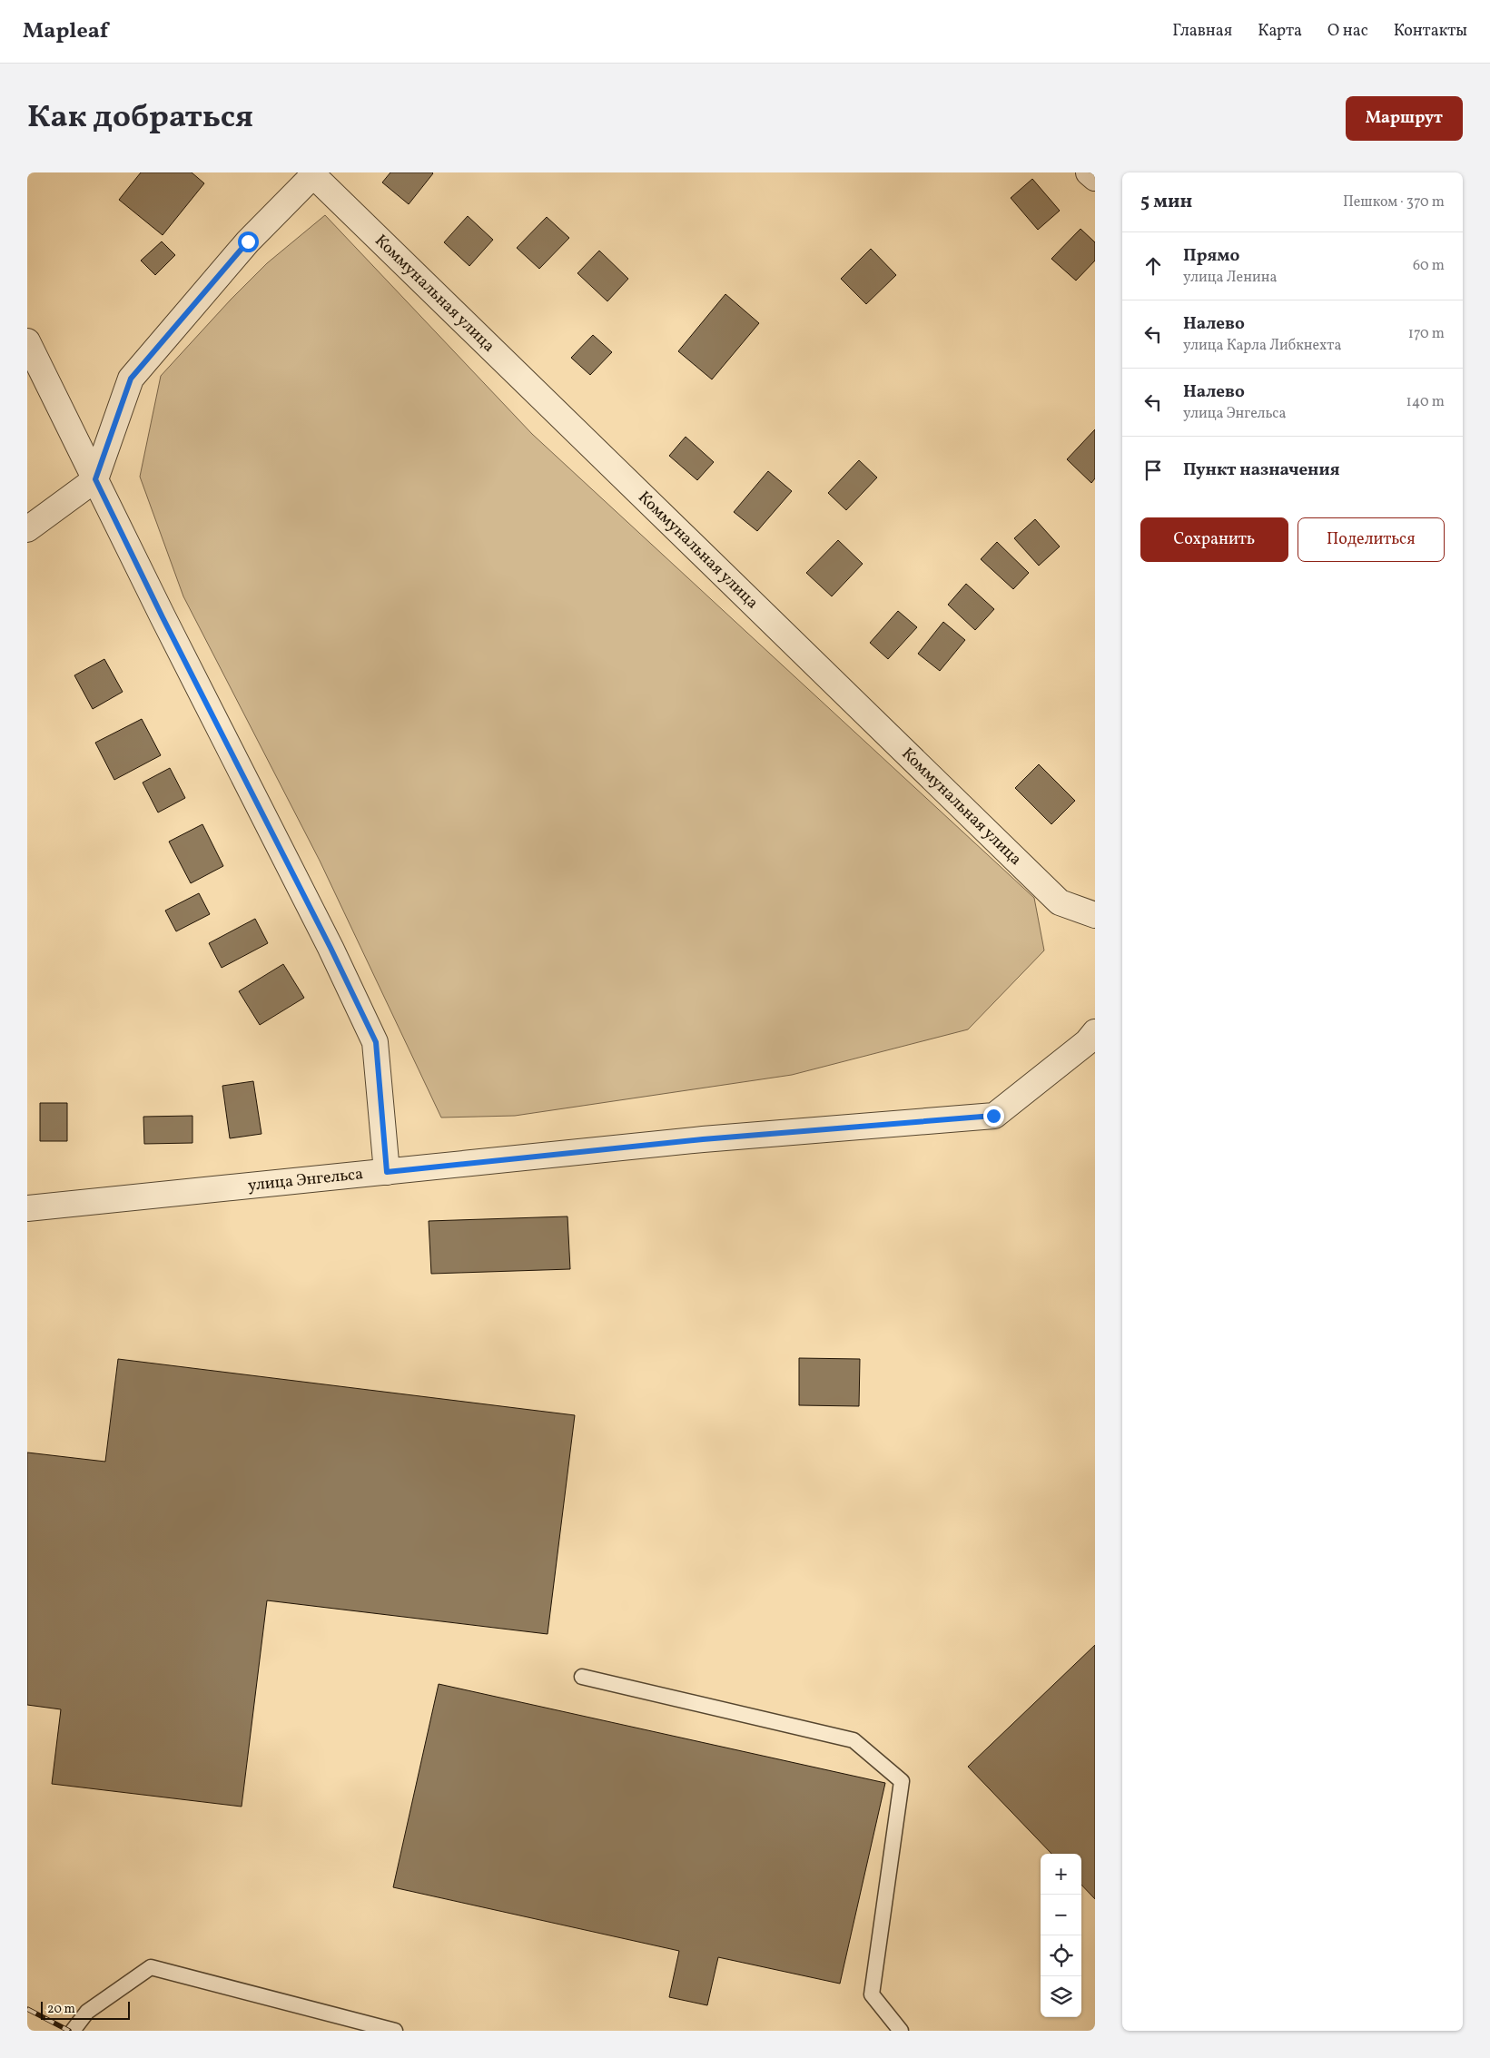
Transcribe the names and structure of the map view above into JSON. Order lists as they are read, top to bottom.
{
  "streets": {
    "street": ["Коммунальная улица", "улица Энгельса"]
  },
  "scale_bar": "20 m",
  "page": {
    "header": "Mapleaf",
    "nav": [
      "Главная",
      "Карта",
      "О нас",
      "Контакты"
    ],
    "title": "Как добраться",
    "buttons": [
      "Маршрут",
      ["Сохранить", "Поделиться"]
    ],
    "heading": ["5 мин", "Пешком · 370 m"],
    "list": [
      ["Прямо", "улица Ленина", "60 m"],
      ["Налево", "улица Карла Либкнехта", "170 m"],
      ["Налево", "улица Энгельса", "140 m"],
      "Пункт назначения"
    ],
    "map_buttons": ["+", "−"],
    "scale": "20 m"
  }
}
